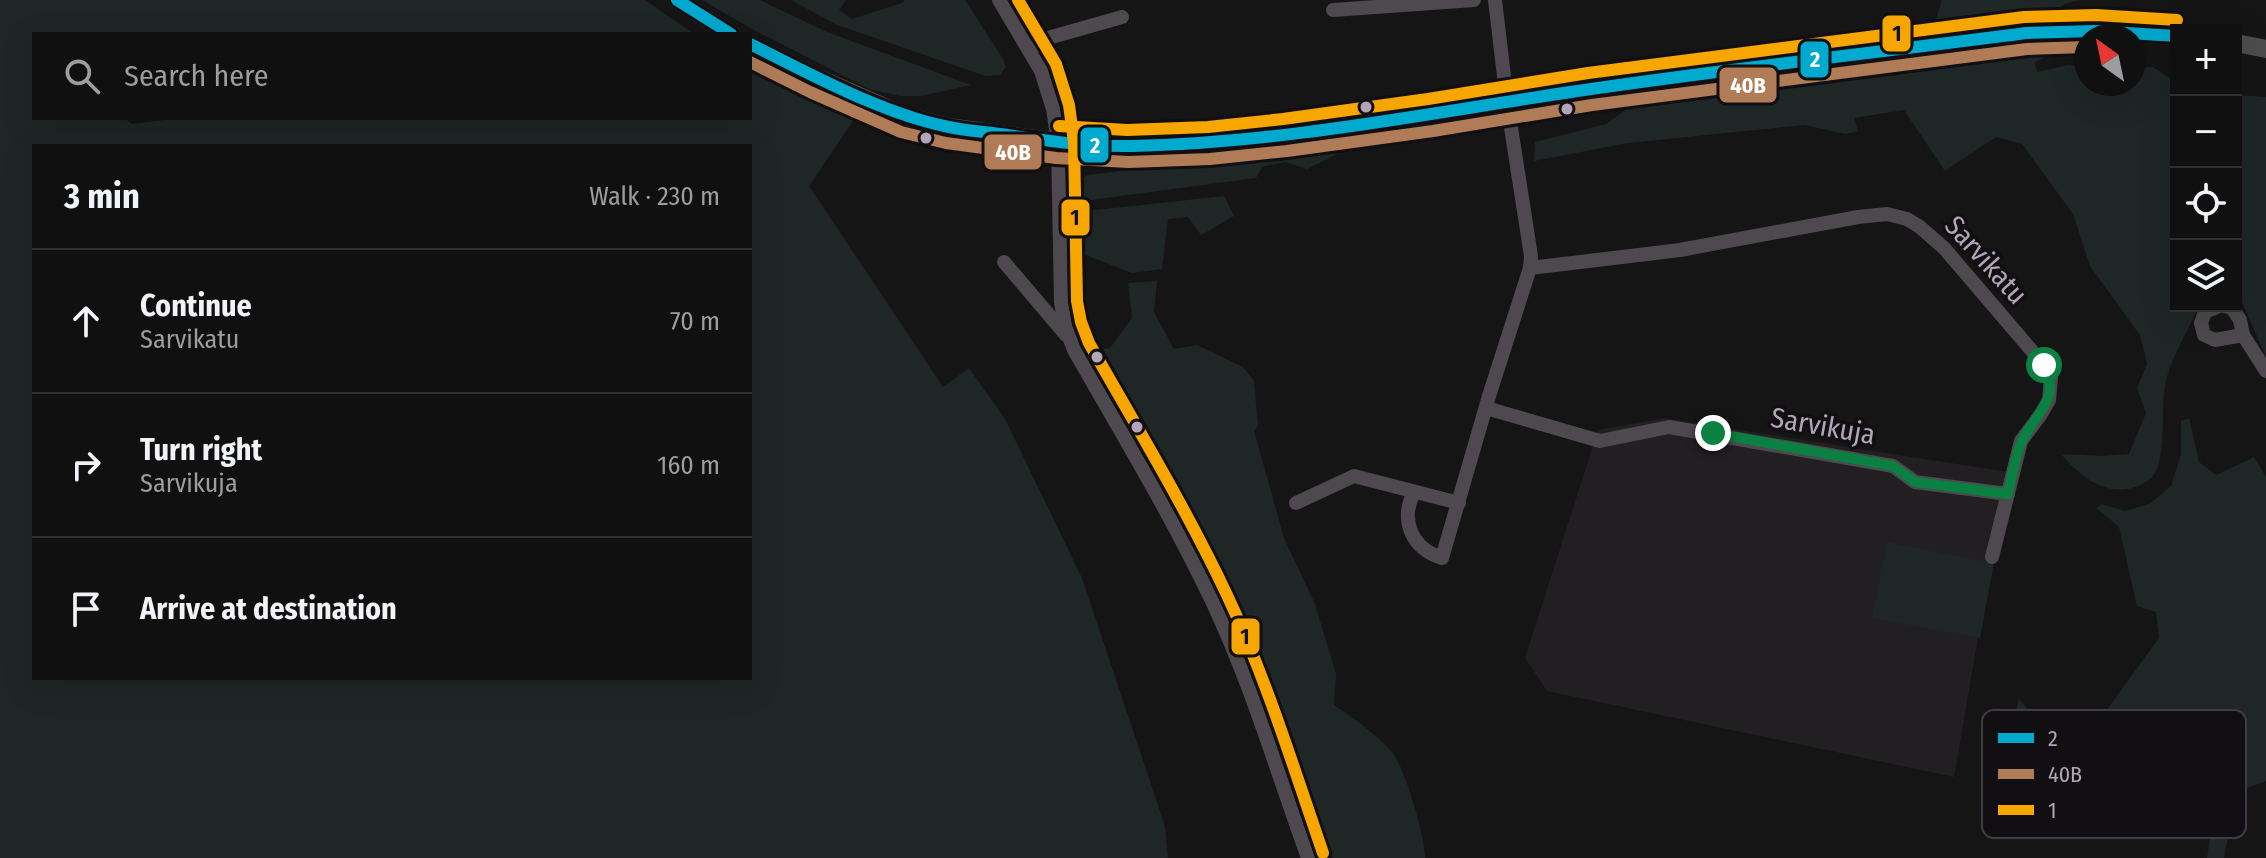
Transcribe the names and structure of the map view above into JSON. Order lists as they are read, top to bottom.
{
  "streets": {
    "street": ["Sarvikatu", "Sarvikuja"]
  },
  "crossings": [
    ["Sarvikatu", "Sarvikuja"]
  ],
  "lines": ["transit line 2", "transit line 1", "transit line 40B"],
  "legend": ["2", "40B", "1"],
  "north": "top left",
  "page": {
    "map_buttons": ["+", "−"],
    "search": "Search here",
    "heading": ["3 min", "Walk · 230 m"],
    "list": [
      ["Continue", "Sarvikatu", "70 m"],
      ["Turn right", "Sarvikuja", "160 m"],
      "Arrive at destination"
    ]
  }
}
